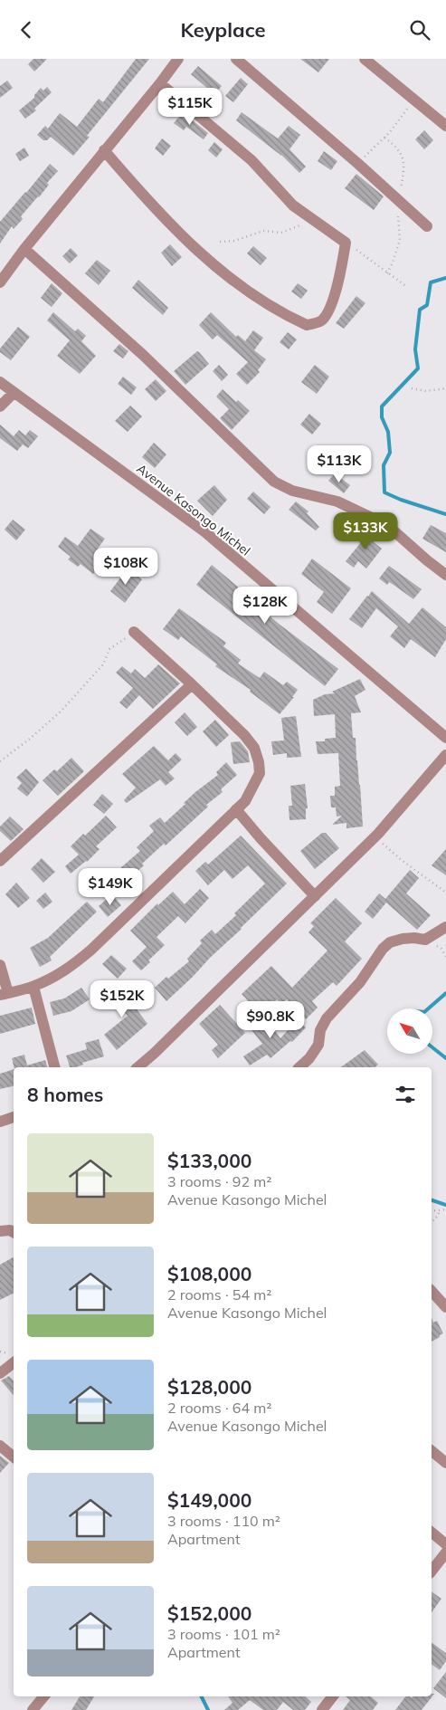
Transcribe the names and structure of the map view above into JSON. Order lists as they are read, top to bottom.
{
  "streets": {
    "street": ["Avenue Kasongo Michel"]
  },
  "north": "top left",
  "page": {
    "header": "Keyplace",
    "price": [
      "$115K",
      "$113K",
      "$133K",
      "$108K",
      "$128K",
      "$149K",
      "$152K",
      "$90.8K"
    ],
    "heading": "8 homes",
    "list": [
      {
        "name": "$133,000",
        "note": "3 rooms · 92 m² · Avenue Kasongo Michel"
      },
      {
        "name": "$108,000",
        "note": "2 rooms · 54 m² · Avenue Kasongo Michel"
      },
      {
        "name": "$128,000",
        "note": "2 rooms · 64 m² · Avenue Kasongo Michel"
      },
      {
        "name": "$149,000",
        "note": "3 rooms · 110 m² · Apartment"
      },
      {
        "name": "$152,000",
        "note": "3 rooms · 101 m² · Apartment"
      }
    ]
  }
}
